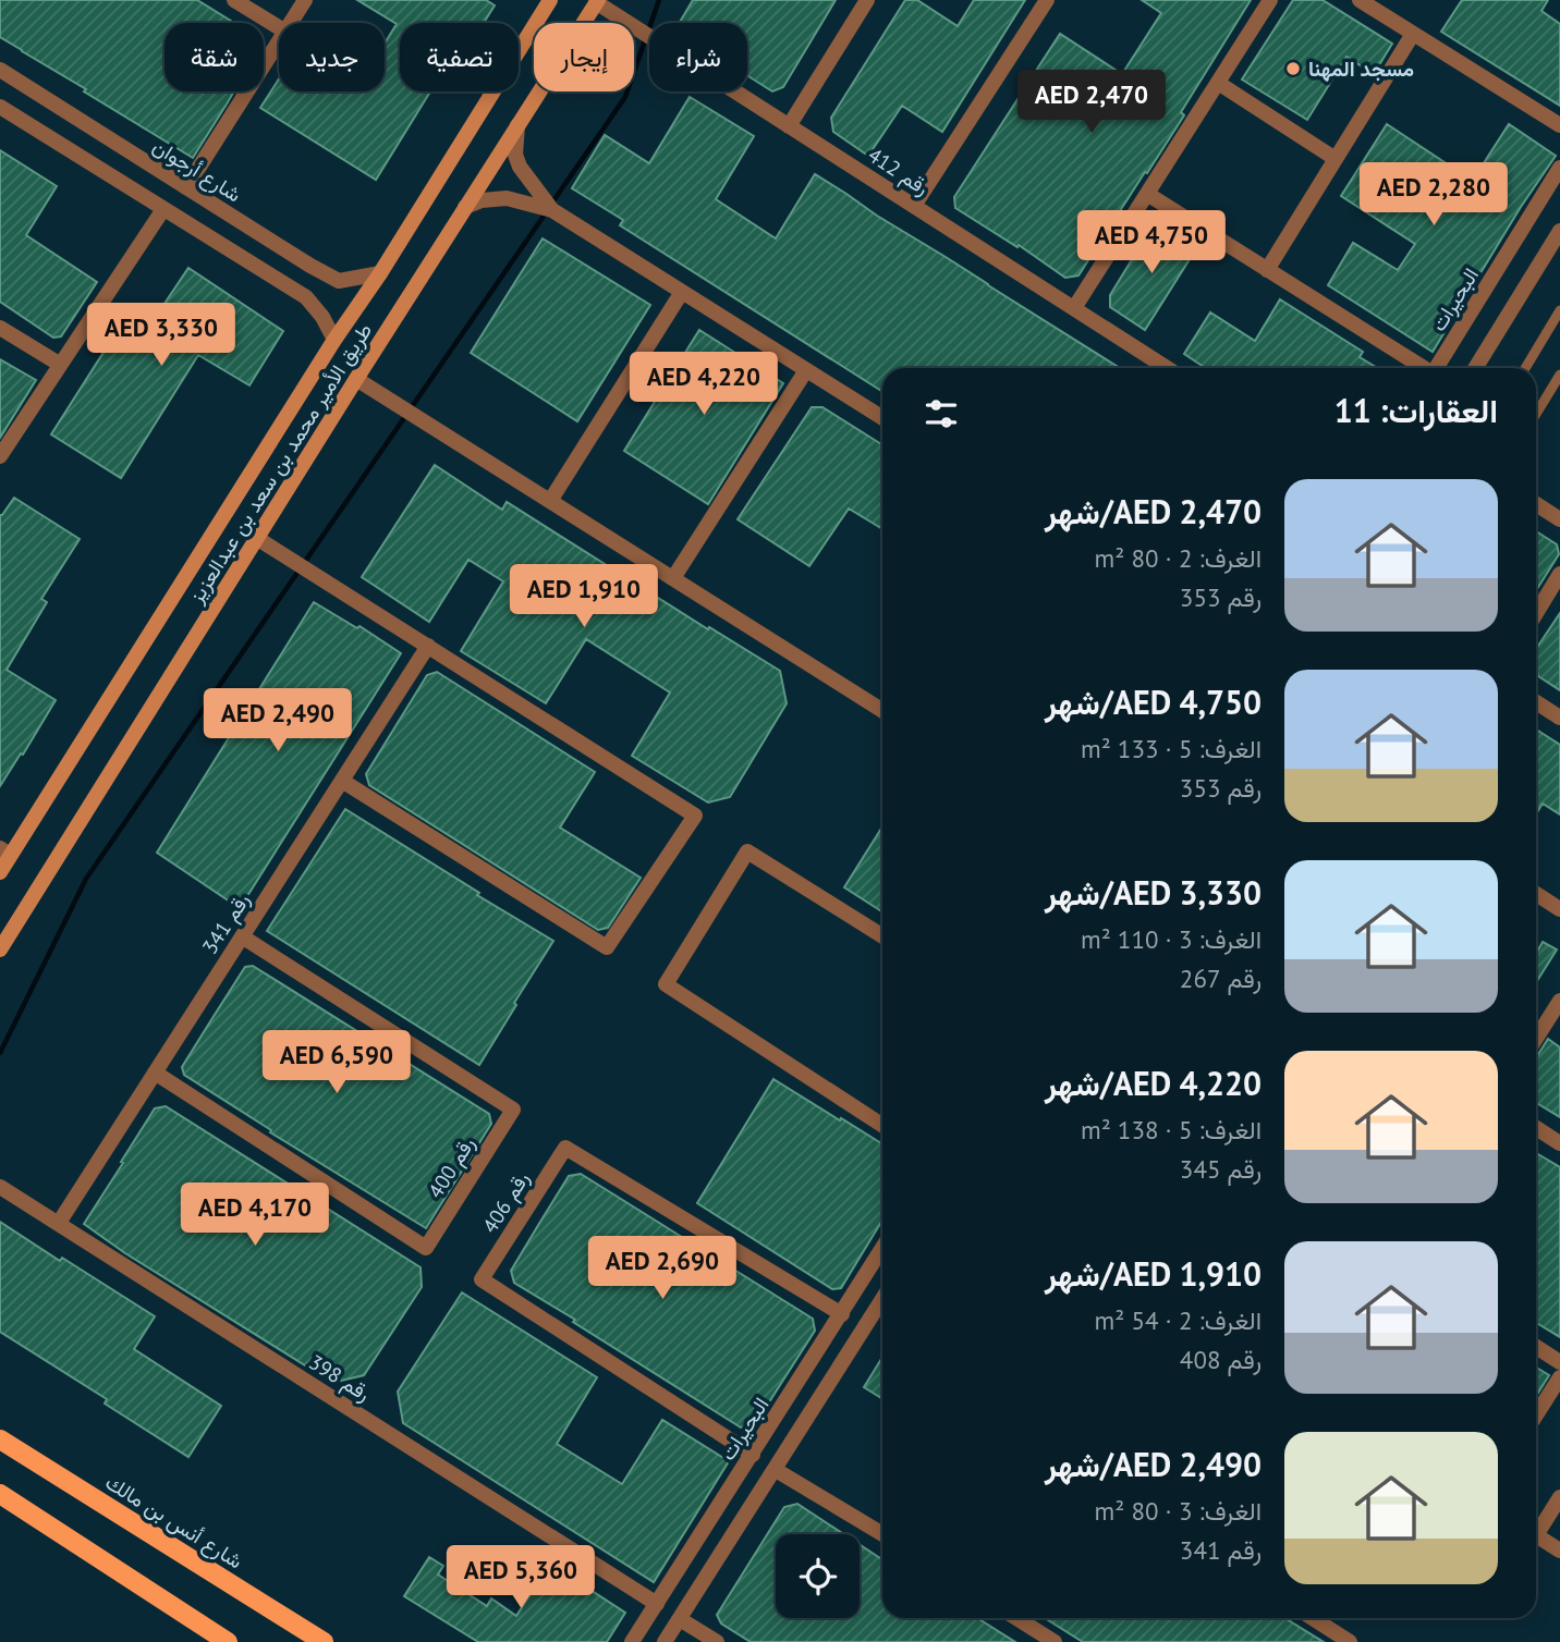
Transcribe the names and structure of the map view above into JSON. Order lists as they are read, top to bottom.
{
  "streets": {
    "main road": ["طريق الأمير محمد بن سعد بن عبدالعزيز", "شارع أنس بن مالك"],
    "street": [
      "شارع أرجوان",
      "رقم 412",
      "البحيرات",
      "رقم 341",
      "رقم 400",
      "رقم 406",
      "رقم 398"
    ]
  },
  "crossings": [
    ["شارع أرجوان", "طريق الأمير محمد بن سعد بن عبدالعزيز"],
    ["رقم 412", "طريق الأمير محمد بن سعد بن عبدالعزيز"],
    ["البحيرات", "رقم 406"],
    ["البحيرات", "رقم 398"],
    ["رقم 341", "رقم 400"],
    ["رقم 341", "رقم 398"]
  ],
  "places": ["مسجد المهنا"],
  "page": {
    "chip": [
      "شراء",
      "إيجار",
      "تصفية",
      "جديد",
      "شقة"
    ],
    "price": [
      "AED 2,470",
      "AED 2,280",
      "AED 4,750",
      "AED 3,330",
      "AED 4,220",
      "AED 1,910",
      "AED 2,490",
      "AED 6,590",
      "AED 4,170",
      "AED 2,690",
      "AED 5,360"
    ],
    "heading": "العقارات: 11",
    "list": [
      {
        "name": "AED 2,470/شهر",
        "note": "الغرف: 2 · 80 m² · رقم 353"
      },
      {
        "name": "AED 4,750/شهر",
        "note": "الغرف: 5 · 133 m² · رقم 353"
      },
      {
        "name": "AED 3,330/شهر",
        "note": "الغرف: 3 · 110 m² · رقم 267"
      },
      {
        "name": "AED 4,220/شهر",
        "note": "الغرف: 5 · 138 m² · رقم 345"
      },
      {
        "name": "AED 1,910/شهر",
        "note": "الغرف: 2 · 54 m² · رقم 408"
      },
      {
        "name": "AED 2,490/شهر",
        "note": "الغرف: 3 · 80 m² · رقم 341"
      }
    ]
  }
}
